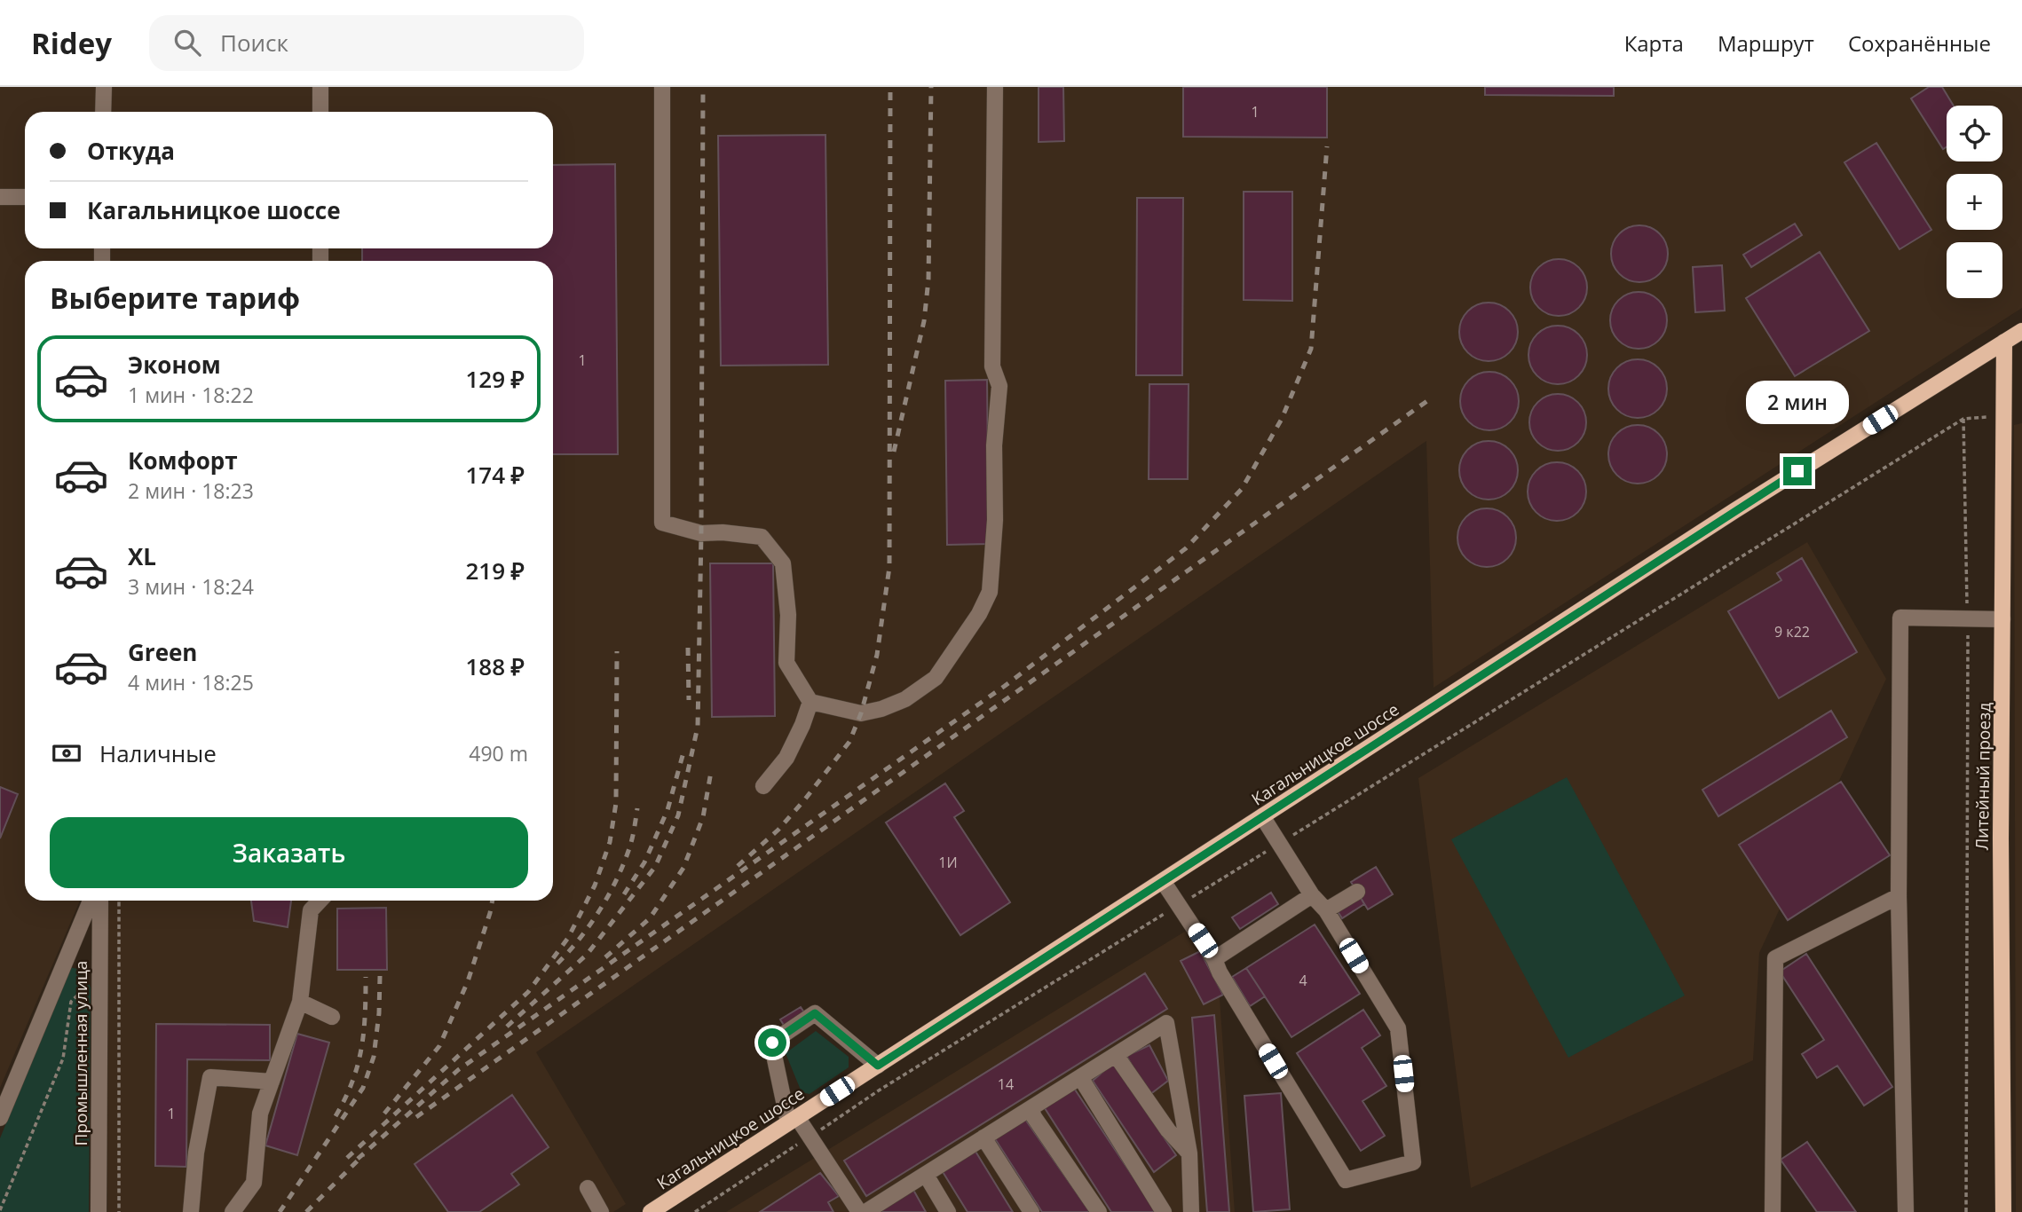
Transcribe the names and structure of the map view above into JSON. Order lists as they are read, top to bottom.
{
  "streets": {
    "main road": ["Кагальницкое шоссе", "Литейный проезд"],
    "street": ["Промышленная улица"]
  },
  "crossings": [
    ["Кагальницкое шоссе", "Литейный проезд"]
  ],
  "house_numbers": [
    "1",
    "1",
    "9 к22",
    "1И",
    "4",
    "14",
    "1"
  ],
  "page": {
    "header": "Ridey",
    "search": "Поиск",
    "nav": ["Карта", "Маршрут", "Сохранённые"],
    "map_buttons": ["+", "−"],
    "banner": ["Откуда", "Кагальницкое шоссе"],
    "heading": "Выберите тариф",
    "list": [
      {
        "name": "Эконом",
        "note": "1 мин · 18:22",
        "value": "129 ₽"
      },
      {
        "name": "Комфорт",
        "note": "2 мин · 18:23",
        "value": "174 ₽"
      },
      {
        "name": "XL",
        "note": "3 мин · 18:24",
        "value": "219 ₽"
      },
      {
        "name": "Green",
        "note": "4 мин · 18:25",
        "value": "188 ₽"
      }
    ],
    "bubble": "2 мин",
    "pay": ["Наличные", "490 m"],
    "buttons": "Заказать"
  }
}
